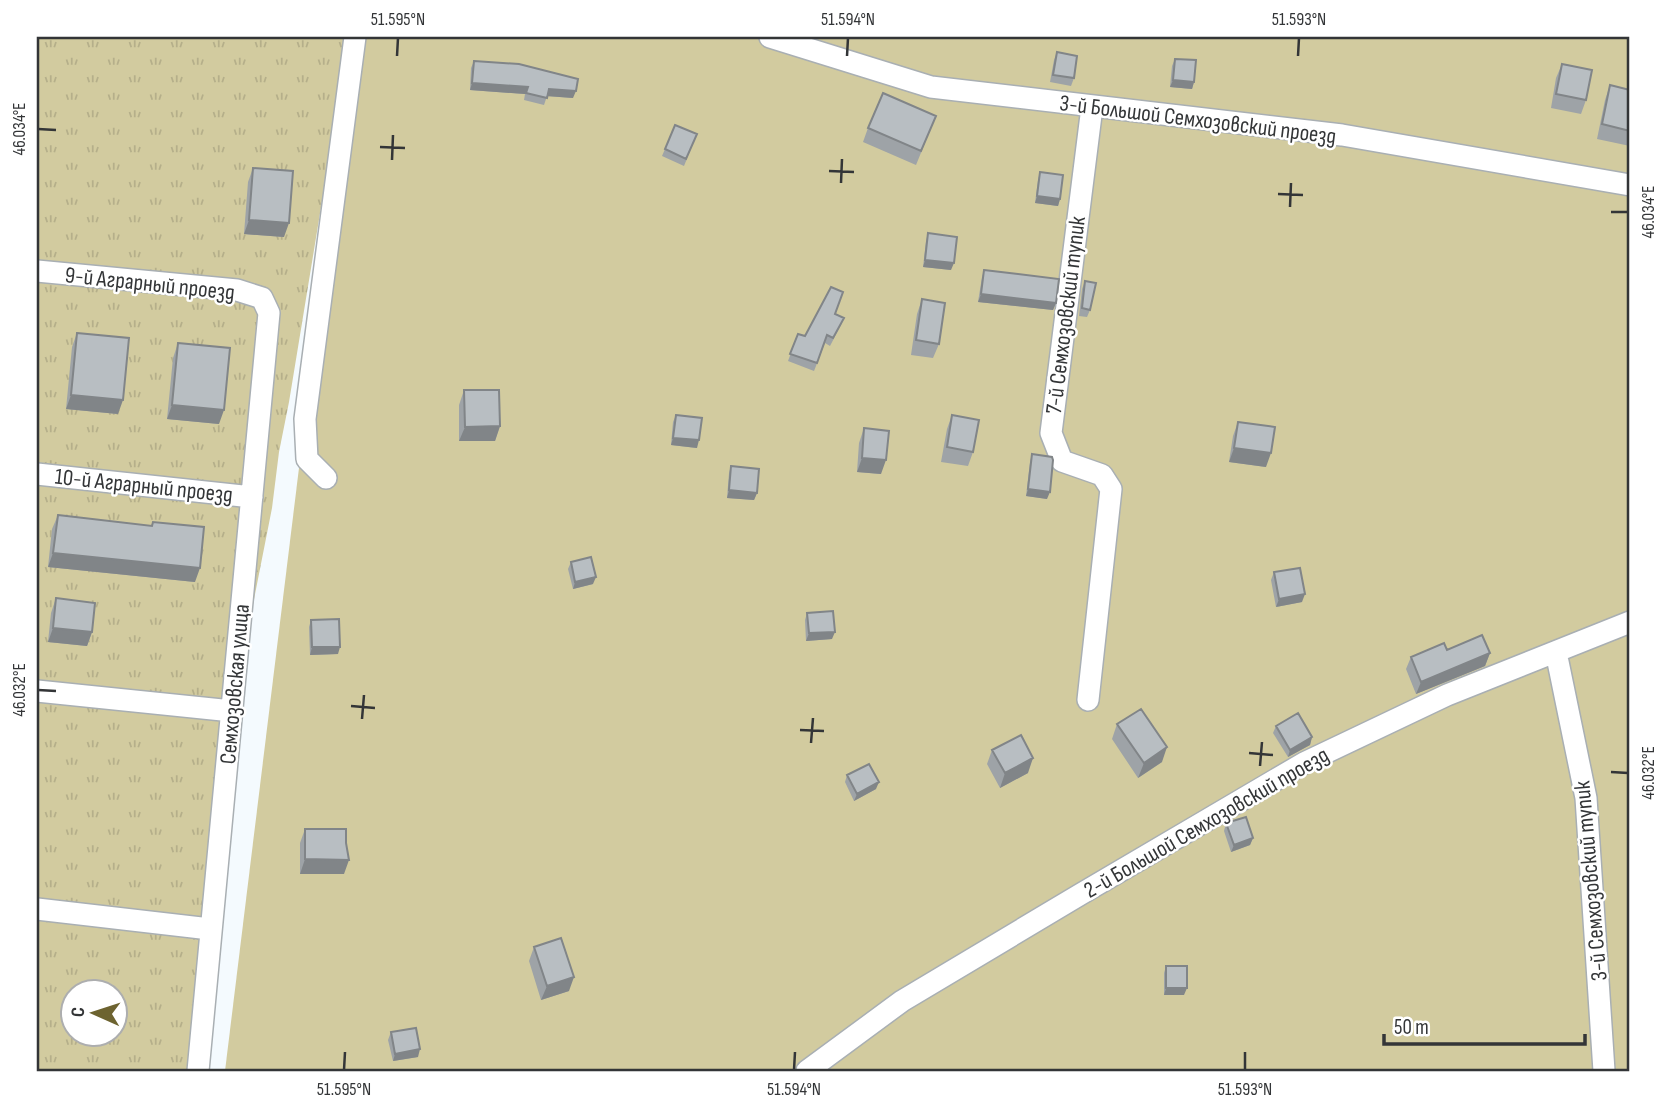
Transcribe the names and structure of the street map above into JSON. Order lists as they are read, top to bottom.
{
  "streets": {
    "street": [
      "3-й Большой Семхозовский проезд",
      "9-й Аграрный проезд",
      "7-й Семхозовский тупик",
      "10-й Аграрный проезд",
      "Семхозовская улица",
      "2-й Большой Семхозовский проезд",
      "3-й Семхозовский тупик"
    ]
  },
  "crossings": [
    ["3-й Большой Семхозовский проезд", "7-й Семхозовский тупик"],
    ["9-й Аграрный проезд", "Семхозовская улица"],
    ["10-й Аграрный проезд", "Семхозовская улица"],
    ["2-й Большой Семхозовский проезд", "3-й Семхозовский тупик"]
  ],
  "scale_bar": "50 m",
  "north": "left",
  "coordinates": [
    "51.595°N",
    "51.594°N",
    "51.593°N",
    "46.034°E",
    "46.032°E"
  ]
}
